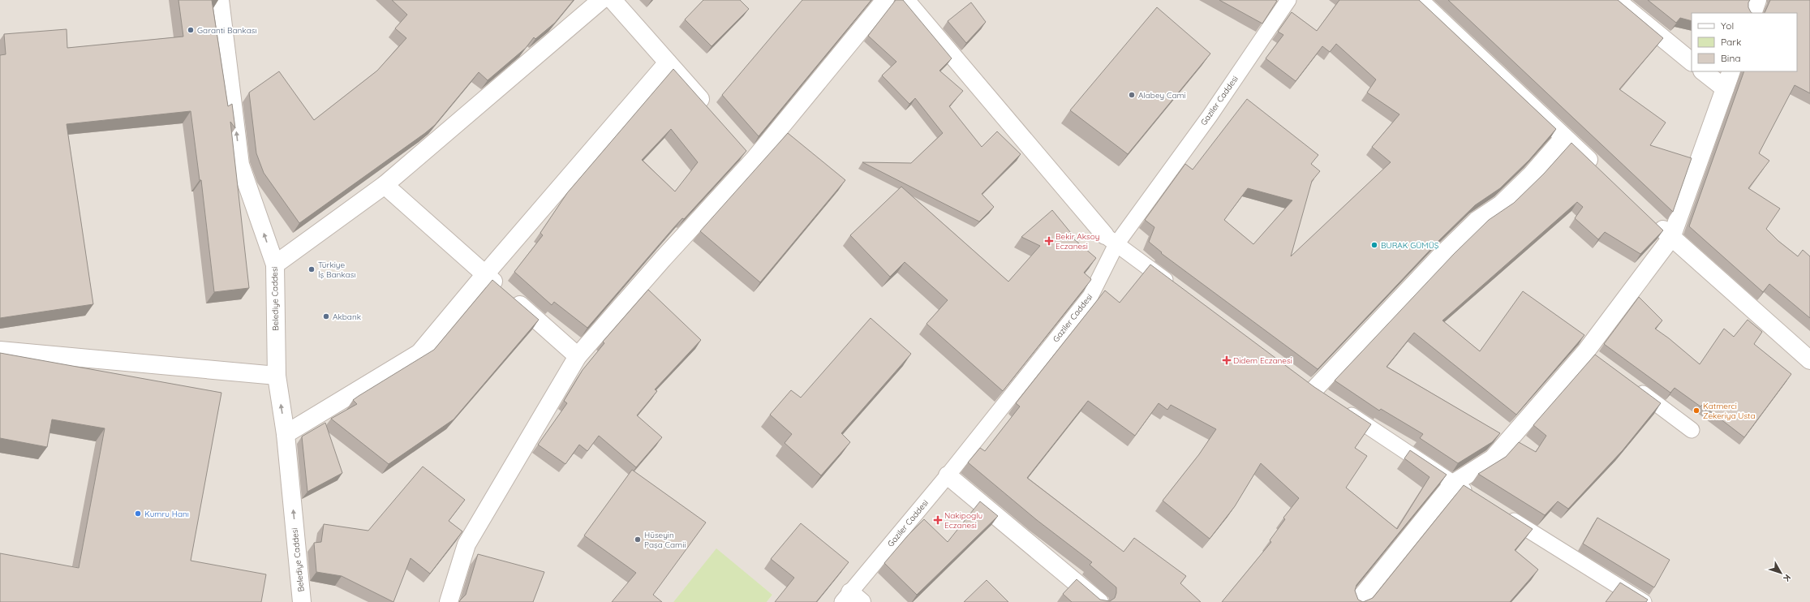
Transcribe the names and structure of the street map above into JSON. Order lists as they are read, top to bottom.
{
  "streets": {
    "street": ["Gaziler Caddesi", "Belediye Caddesi"]
  },
  "one_way": ["Belediye Caddesi"],
  "places": {
    "other": [
      "Garanti Bankası",
      "Alabey Cami",
      "BURAK GÜMÜŞ",
      "Türkiye İş Bankası",
      "Akbank",
      "Katmerci Zekeriya Usta",
      "Kumru Hanı",
      "Hüseyin Paşa Camii"
    ],
    "health": ["Bekir Aksoy Eczanesi", "Didem Eczanesi", "Nakipoglu Eczanesi"]
  },
  "legend": ["Yol", "Park", "Bina"],
  "north": "bottom right"
}
